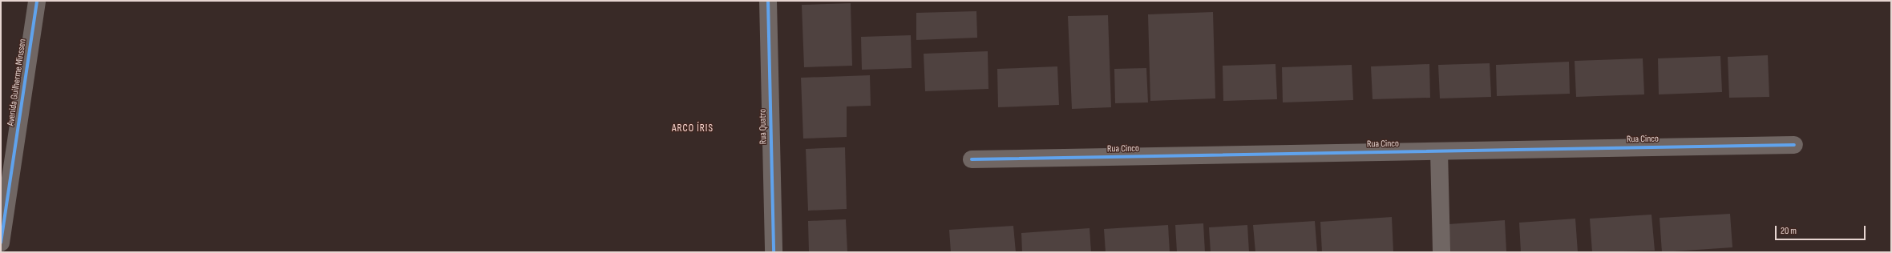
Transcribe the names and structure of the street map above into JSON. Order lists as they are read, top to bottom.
{
  "streets": {
    "street": ["Avenida Guilherme Minssen", "Rua Quatro", "Rua Cinco"]
  },
  "districts": ["ARCO ÍRIS"],
  "scale_bar": "20 m"
}
